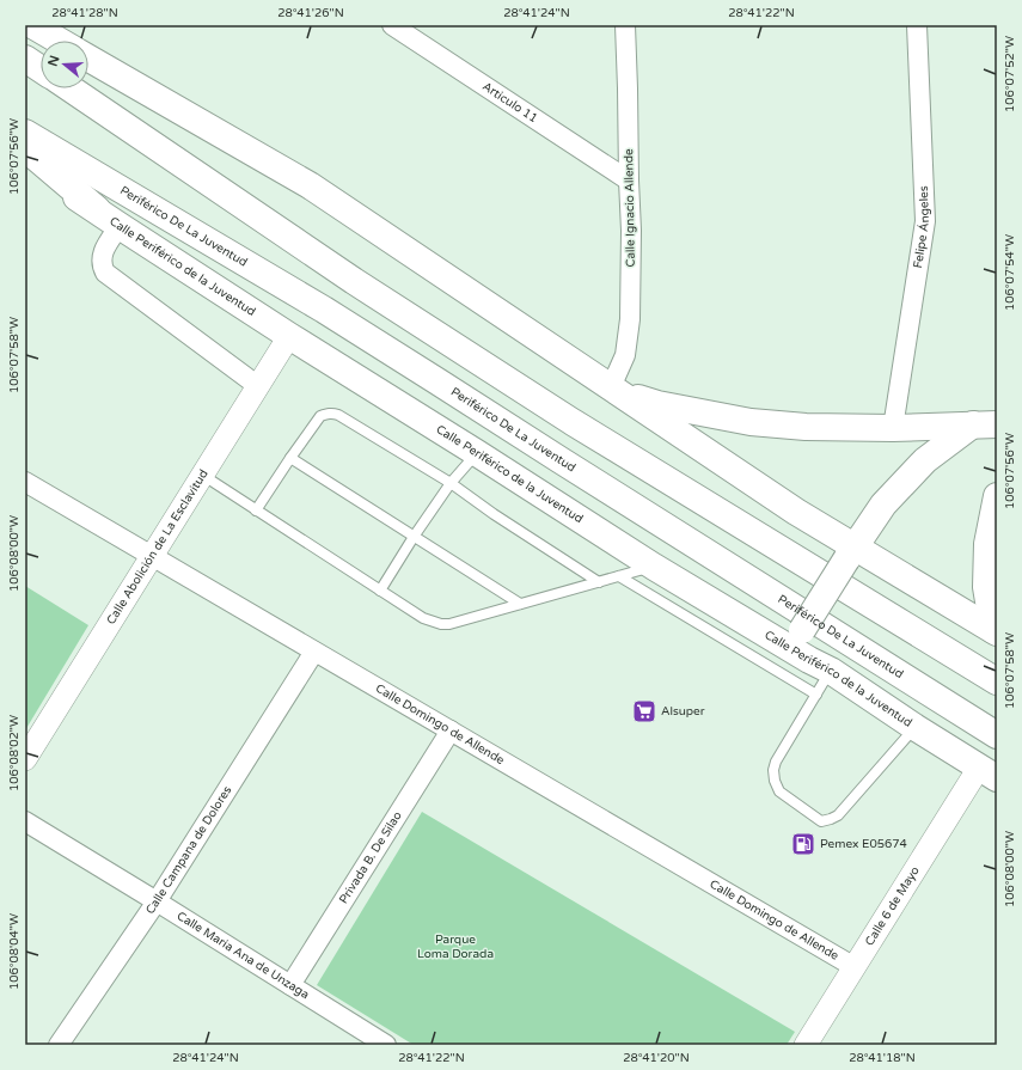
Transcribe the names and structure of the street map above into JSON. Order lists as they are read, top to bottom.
{
  "streets": {
    "main road": ["Periférico De La Juventud", "Calle Periférico de la Juventud"],
    "street": [
      "Articulo 11",
      "Calle Ignacio Allende",
      "Felipe Ángeles",
      "Calle Abolición de La Esclavitud",
      "Calle Domingo de Allende",
      "Calle Campana de Dolores",
      "Privada B. De Silao",
      "Calle 6 de Mayo",
      "Calle María Ana de Unzaga"
    ]
  },
  "crossings": [
    ["Articulo 11", "Calle Ignacio Allende"],
    ["Calle Periférico de la Juventud", "Calle Abolición de La Esclavitud"],
    ["Calle Periférico de la Juventud", "Calle 6 de Mayo"],
    ["Calle Abolición de La Esclavitud", "Calle Domingo de Allende"],
    ["Calle Domingo de Allende", "Calle Campana de Dolores"],
    ["Calle Domingo de Allende", "Privada B. De Silao"],
    ["Calle Domingo de Allende", "Calle 6 de Mayo"],
    ["Calle Campana de Dolores", "Calle María Ana de Unzaga"],
    ["Privada B. De Silao", "Calle María Ana de Unzaga"]
  ],
  "parks": ["Parque Loma Dorada"],
  "places": {
    "supermarket": ["Alsuper"],
    "fuel station": ["Pemex E05674"]
  },
  "north": "left",
  "coordinates": [
    "28°41'28\"N",
    "28°41'26\"N",
    "28°41'24\"N",
    "28°41'22\"N",
    "106°07'52\"W",
    "106°07'56\"W",
    "106°07'54\"W",
    "106°07'58\"W",
    "106°08'00\"W",
    "106°08'02\"W",
    "106°08'04\"W",
    "28°41'20\"N",
    "28°41'18\"N"
  ]
}
